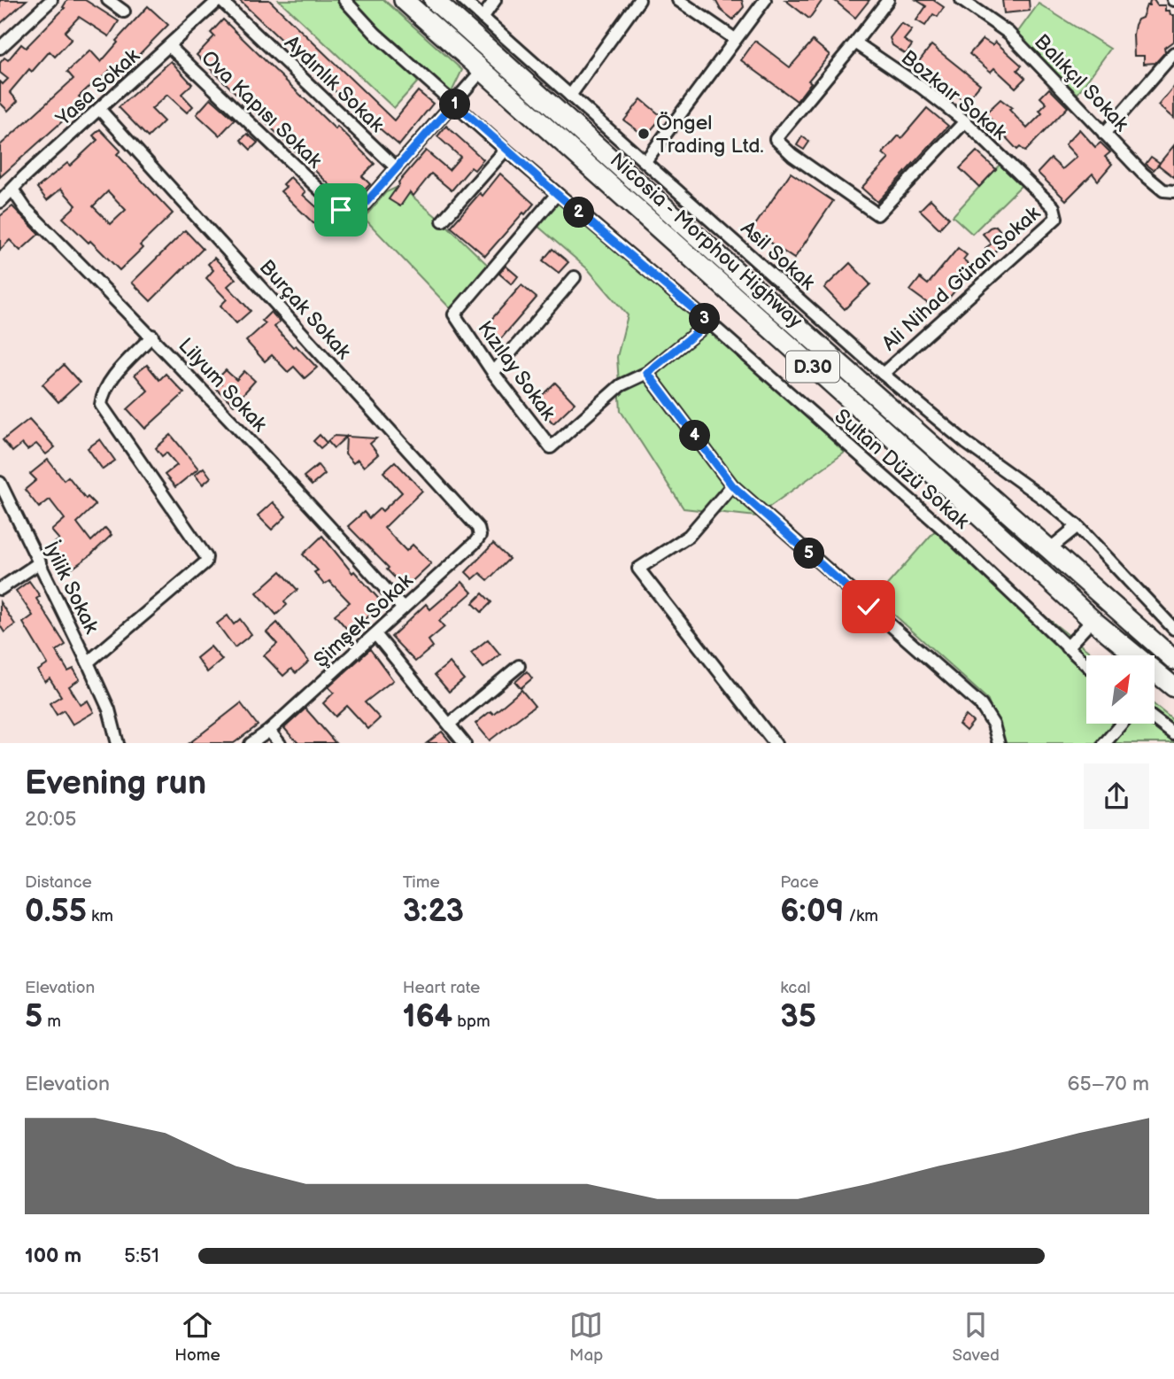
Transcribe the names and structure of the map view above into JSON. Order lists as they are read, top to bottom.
{
  "streets": {
    "highway": ["Nicosia - Morphou Highway", "D.30"],
    "street": [
      "Balıkçıl Sokak",
      "Aydınlık Sokak",
      "Yasa Sokak",
      "Bozkaır Sokak",
      "Ova Kapısı Sokak",
      "Asil Sokak",
      "Ali Nihad Güran Sokak",
      "Burçak Sokak",
      "Kızılay Sokak",
      "Lilyum Sokak",
      "Sultan Düzü Sokak",
      "İyilik Sokak",
      "Şimşek Sokak"
    ]
  },
  "crossings": [
    ["Aydınlık Sokak", "Yasa Sokak"],
    ["Aydınlık Sokak", "Ova Kapısı Sokak"],
    ["Yasa Sokak", "Ova Kapısı Sokak"],
    ["Yasa Sokak", "Burçak Sokak"],
    ["Yasa Sokak", "Lilyum Sokak"],
    ["Bozkaır Sokak", "Ali Nihad Güran Sokak"],
    ["Ova Kapısı Sokak", "Nicosia - Morphou Highway"],
    ["Ova Kapısı Sokak", "Sultan Düzü Sokak"],
    ["Asil Sokak", "Ali Nihad Güran Sokak"],
    ["Burçak Sokak", "Şimşek Sokak"],
    ["Kızılay Sokak", "Sultan Düzü Sokak"],
    ["Lilyum Sokak", "Şimşek Sokak"]
  ],
  "places": ["Öngel Trading Ltd."],
  "north": "top right",
  "page": {
    "pins": [
      "1",
      "2",
      "3",
      "4",
      "5"
    ],
    "heading": ["Evening run", "20:05"],
    "stats": [
      ["Distance", "0.55 km"],
      ["Time", "3:23"],
      ["Pace", "6:09 /km"],
      ["Elevation", "5 m"],
      ["Heart rate", "164 bpm"],
      ["kcal", "35"]
    ],
    "chart": ["Elevation", "65–70 m"],
    "list": [
      {
        "name": "100 m",
        "note": "5:51"
      }
    ],
    "tabs": ["Home", "Map", "Saved"]
  }
}
